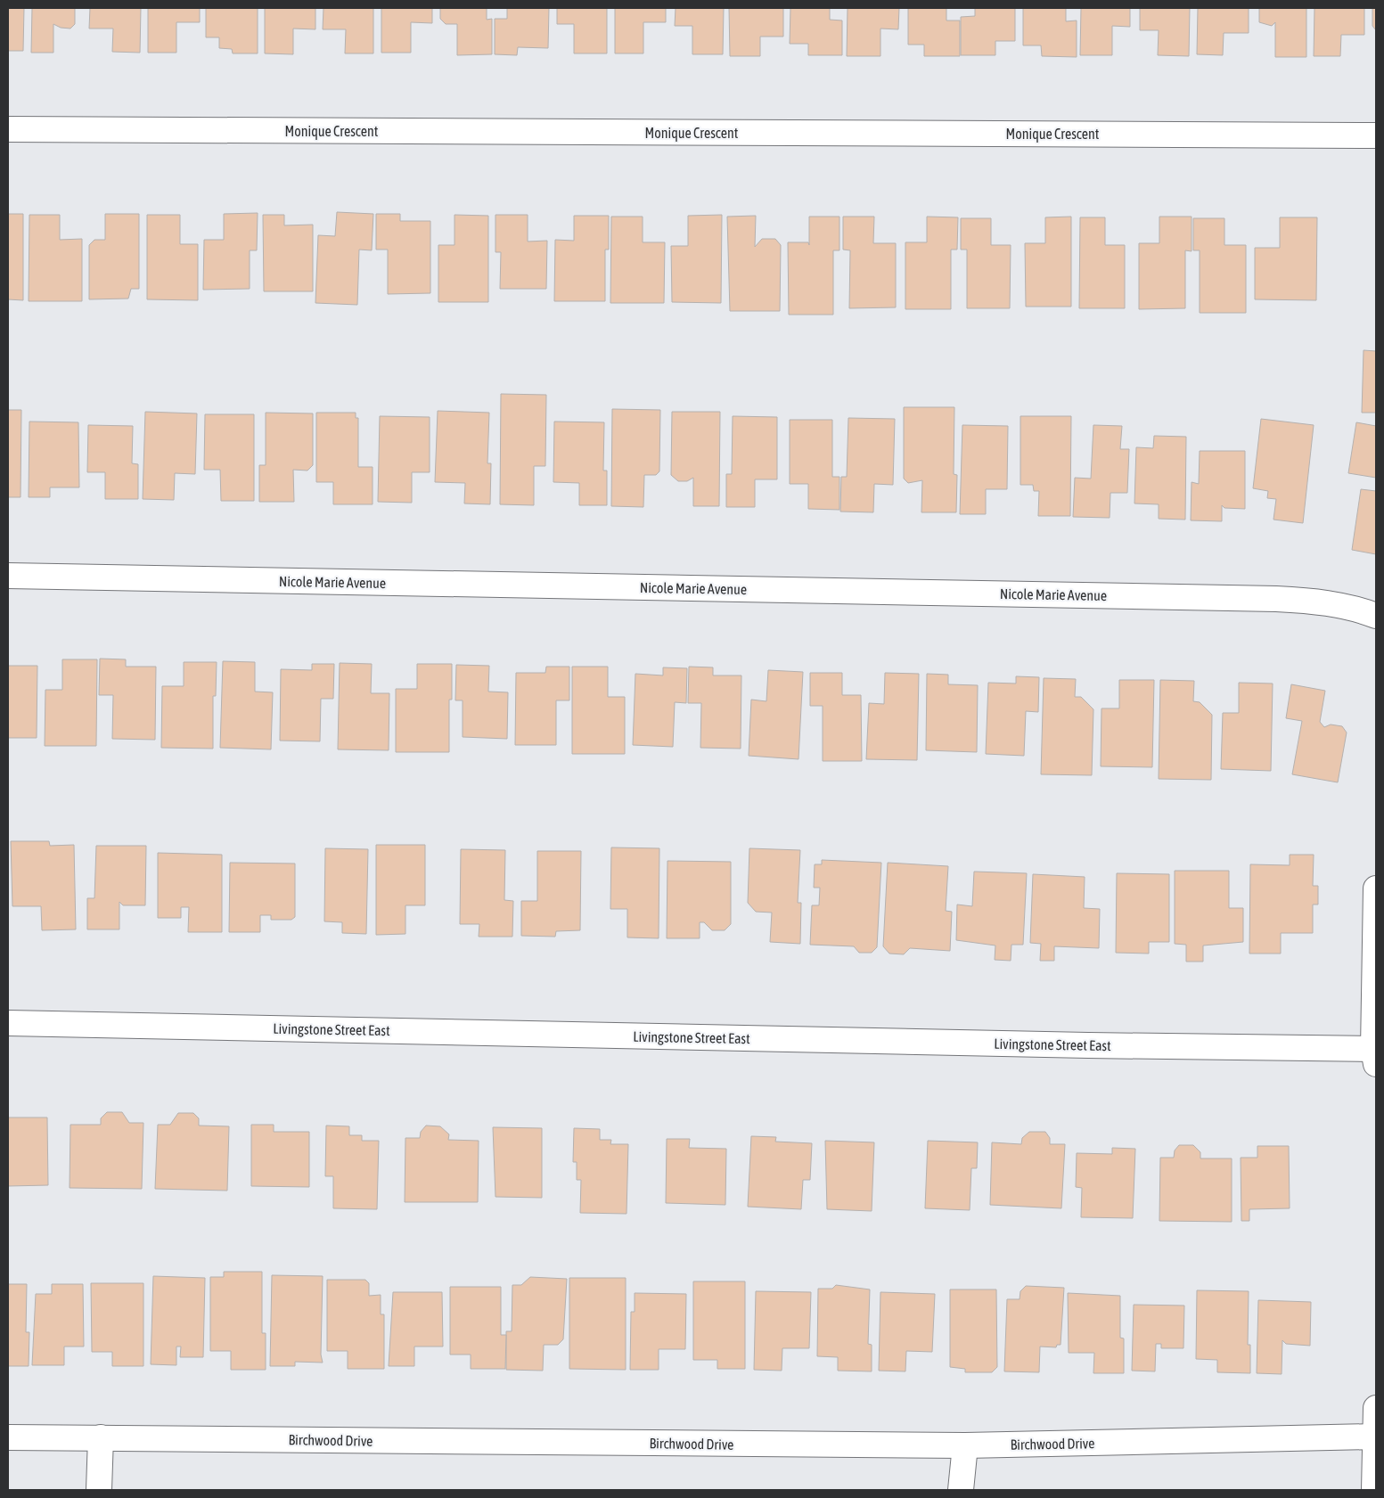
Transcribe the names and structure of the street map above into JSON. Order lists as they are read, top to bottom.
{
  "streets": {
    "street": [
      "Monique Crescent",
      "Nicole Marie Avenue",
      "Livingstone Street East",
      "Birchwood Drive"
    ]
  }
}
